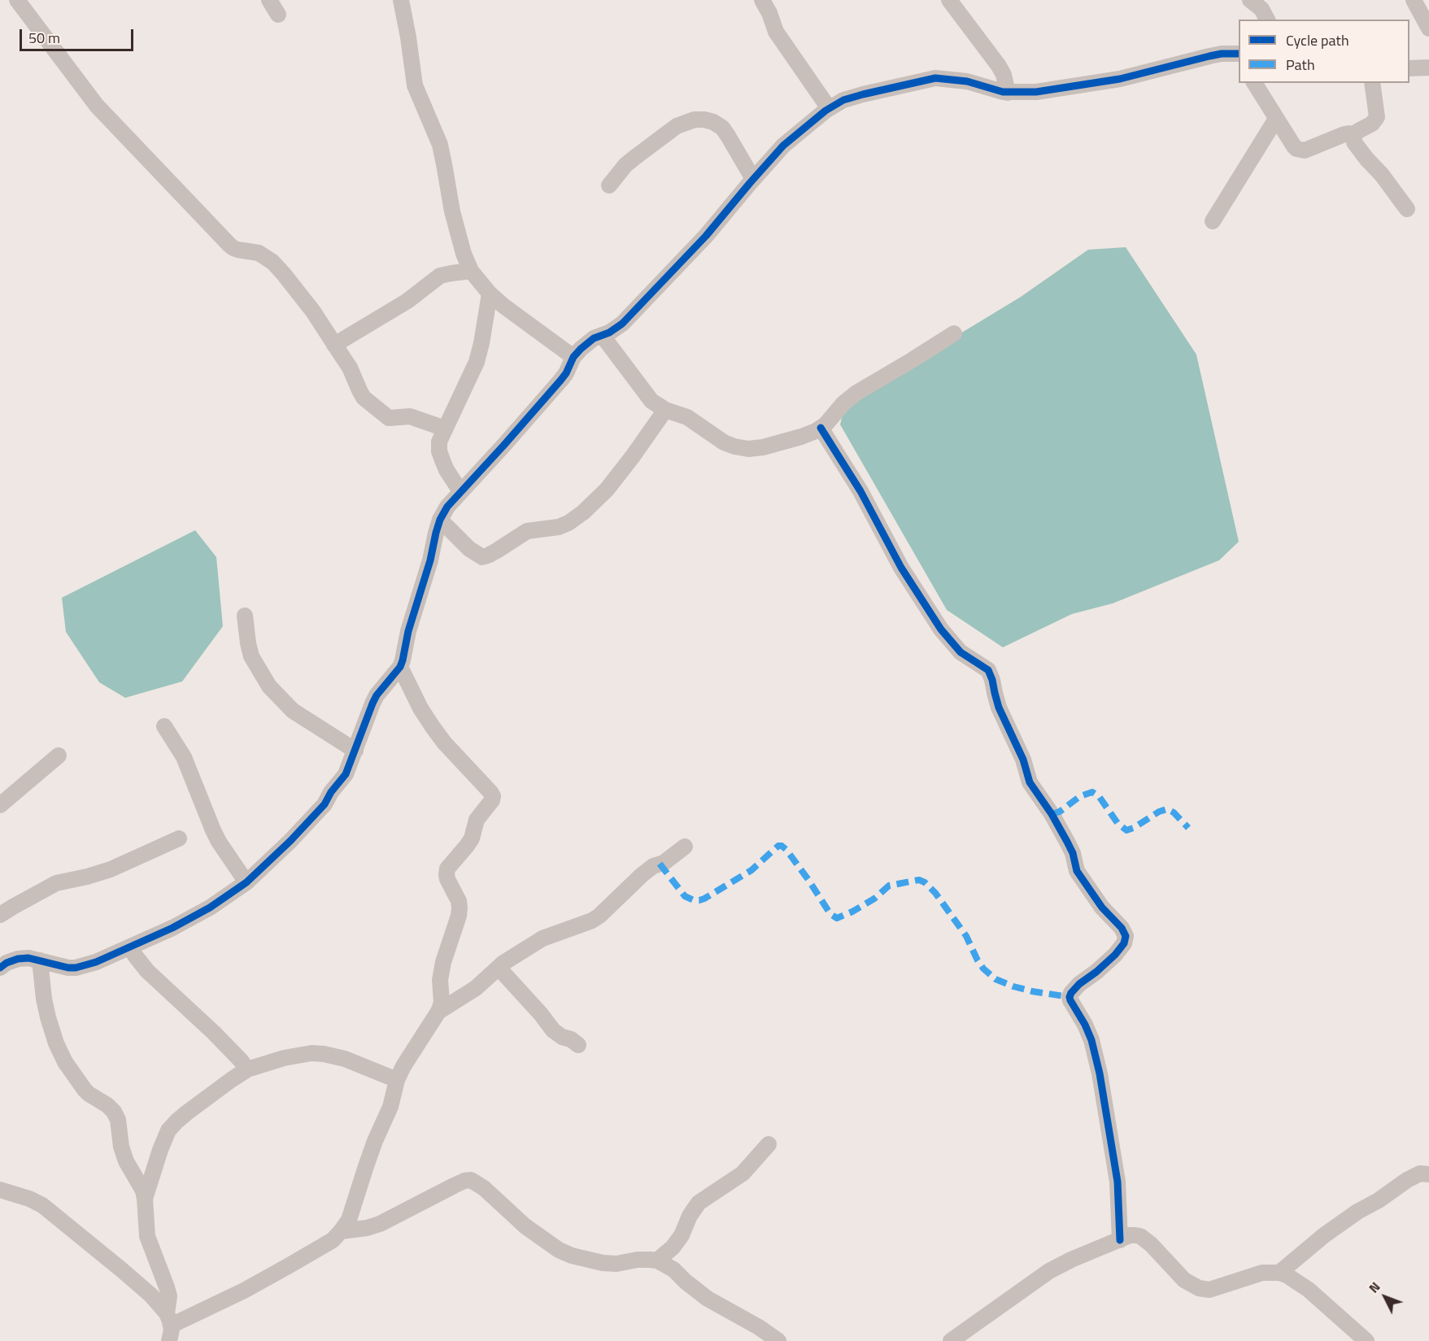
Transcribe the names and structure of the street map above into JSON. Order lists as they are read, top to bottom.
{
  "legend": ["Cycle path", "Path"],
  "scale_bar": "50 m",
  "north": "top left"
}
